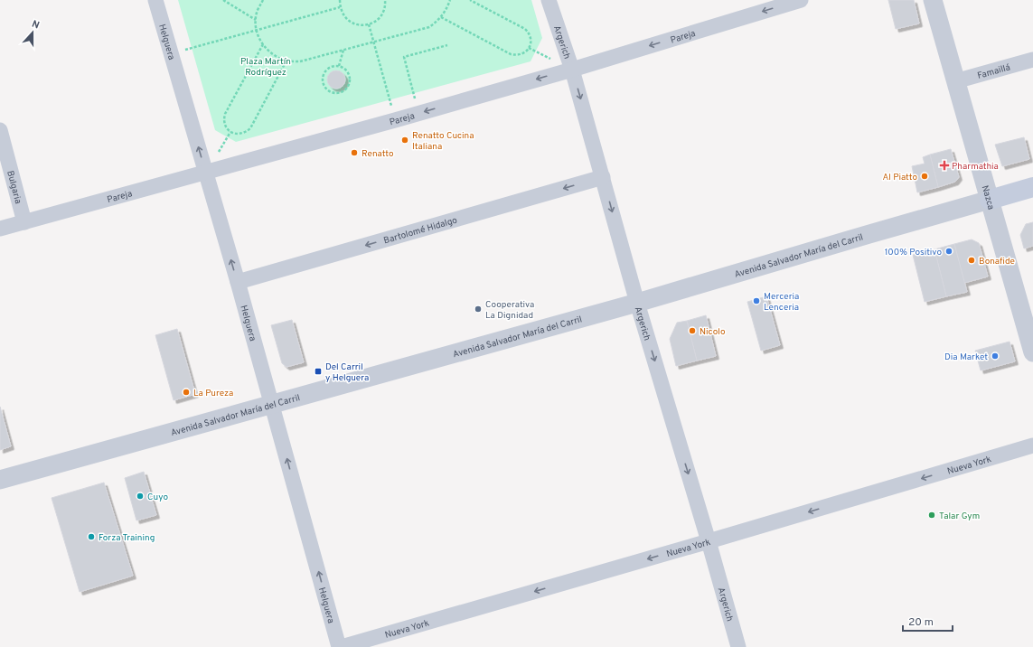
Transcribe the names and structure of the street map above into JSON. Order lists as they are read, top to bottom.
{
  "streets": {
    "main road": ["Avenida Salvador María del Carril"],
    "street": [
      "Pareja",
      "Helguera",
      "Argerich",
      "Famaillá",
      "Bulgaria",
      "Nazca",
      "Bartolomé Hidalgo",
      "Nueva York"
    ]
  },
  "crossings": [
    ["Pareja", "Helguera"],
    ["Pareja", "Argerich"],
    ["Pareja", "Bulgaria"],
    ["Helguera", "Bartolomé Hidalgo"],
    ["Helguera", "Avenida Salvador María del Carril"],
    ["Argerich", "Bartolomé Hidalgo"],
    ["Argerich", "Avenida Salvador María del Carril"],
    ["Argerich", "Nueva York"],
    ["Famaillá", "Nazca"],
    ["Nazca", "Avenida Salvador María del Carril"]
  ],
  "one_way": [
    "Pareja",
    "Helguera",
    "Argerich",
    "Bartolomé Hidalgo",
    "Nueva York"
  ],
  "parks": ["Plaza Martín Rodríguez"],
  "places": {
    "other": [
      "Renatto Cucina Italiana",
      "Renatto",
      "Al Piatto",
      "100% Positivo",
      "Bonafide",
      "Merceria Lenceria",
      "Cooperativa La Dignidad",
      "Nicolo",
      "Dia Market",
      "La Pureza",
      "Cuyo",
      "Talar Gym",
      "Forza Training"
    ],
    "health": ["Pharmathia"],
    "transit": ["Del Carril y Helguera"]
  },
  "scale_bar": "20 m",
  "north": "top"
}
